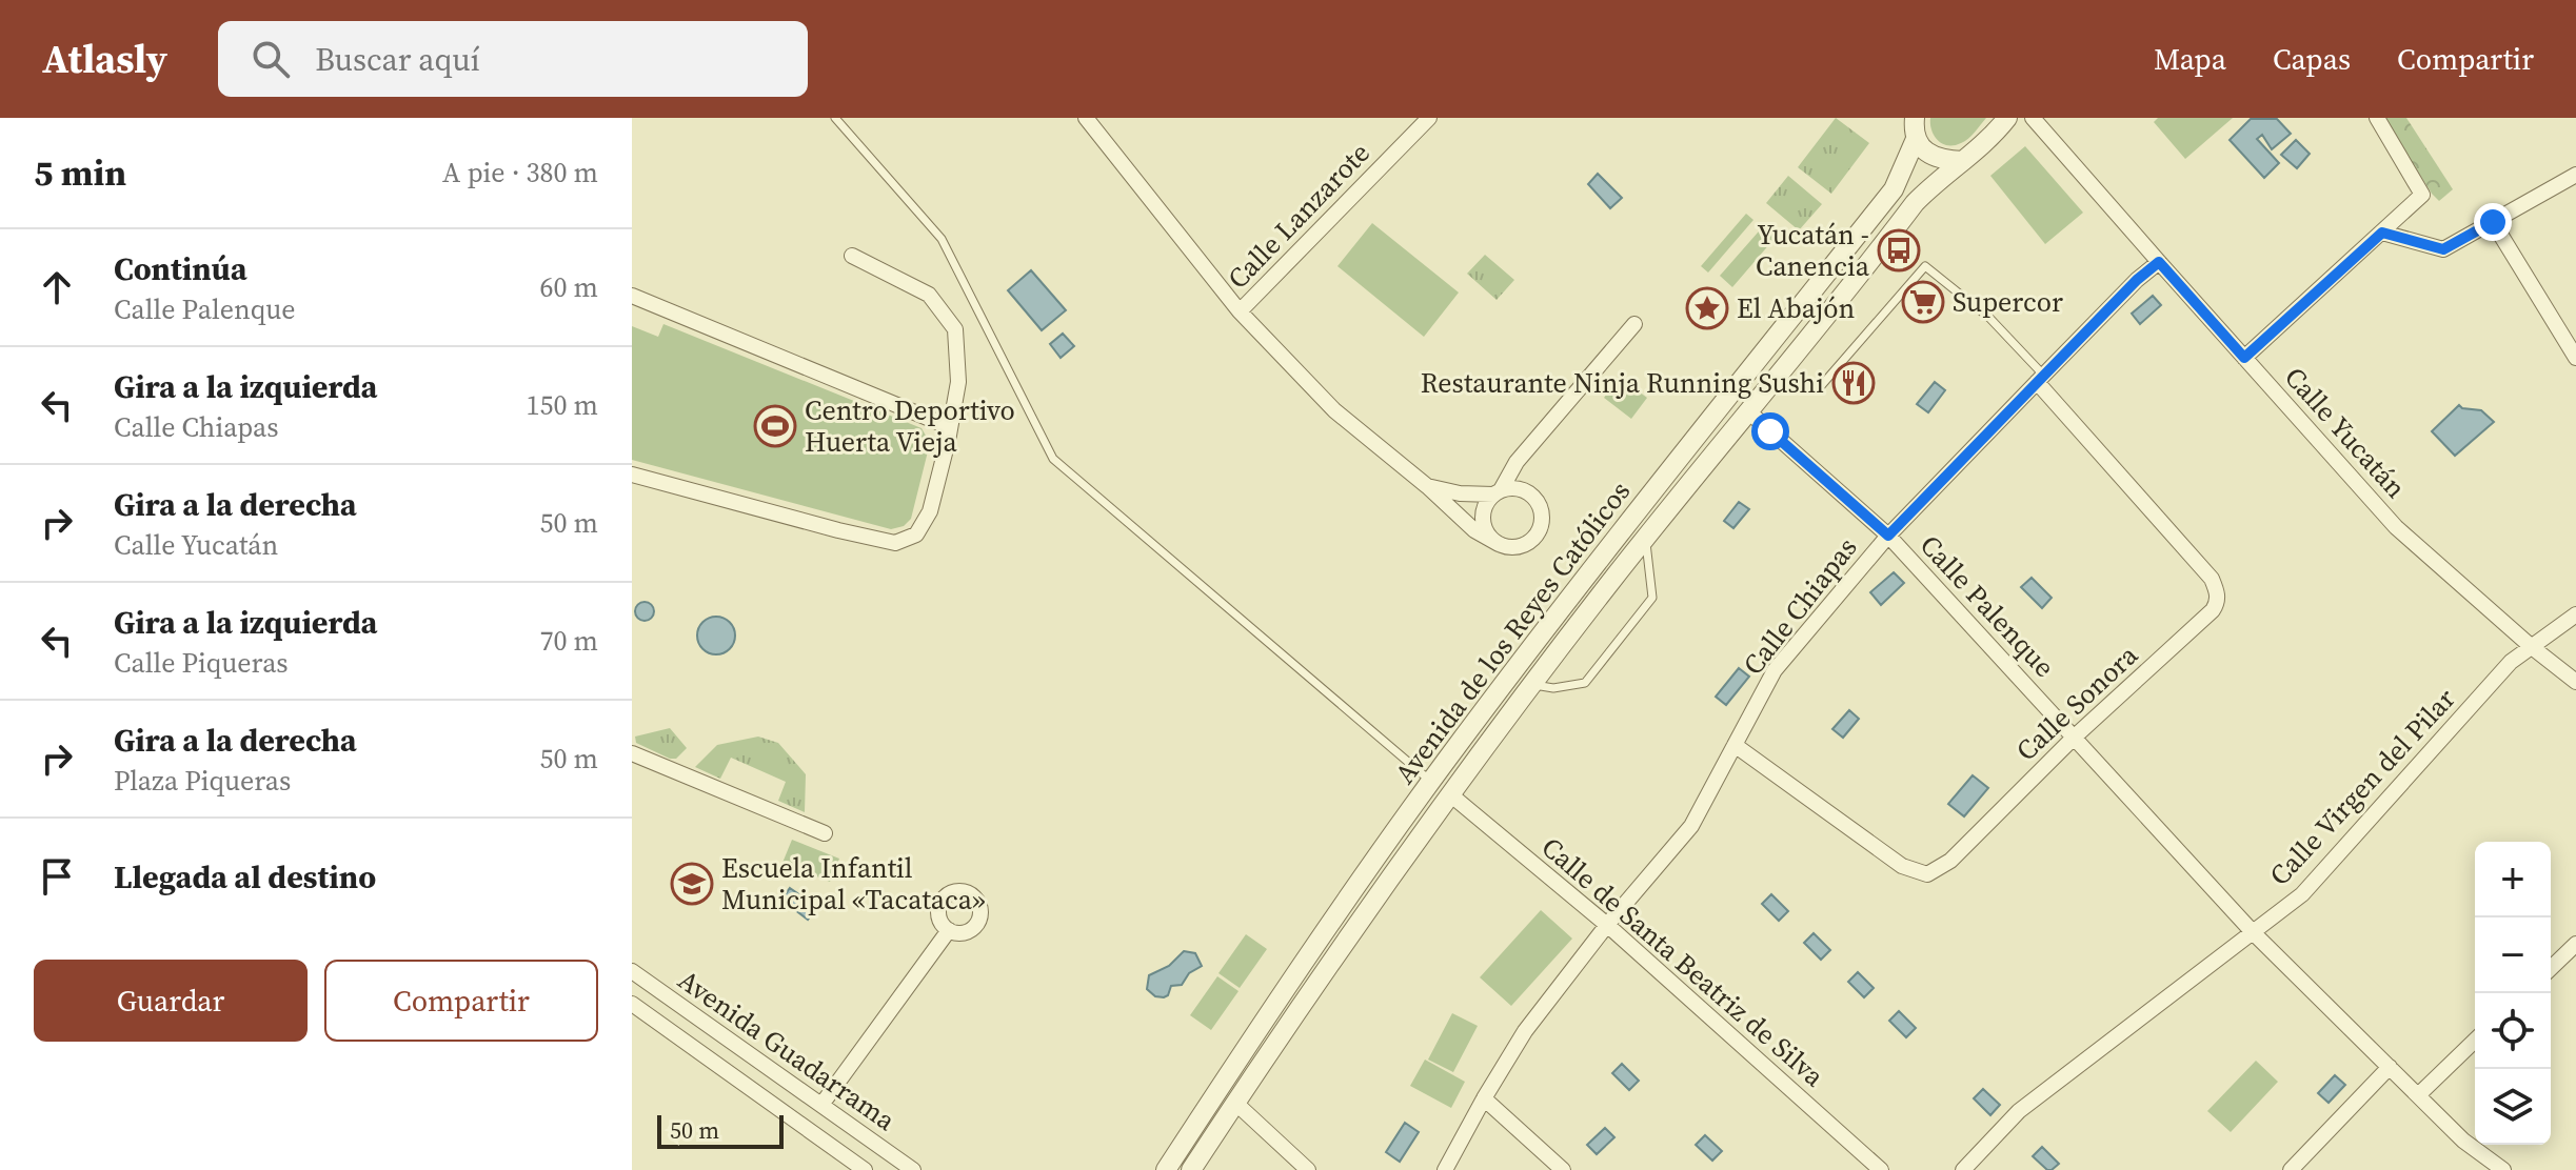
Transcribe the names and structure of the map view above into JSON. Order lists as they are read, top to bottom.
{
  "streets": {
    "street": [
      "Calle Lanzarote",
      "Calle Yucatán",
      "Calle Chiapas",
      "Calle Palenque",
      "Avenida de los Reyes Católicos",
      "Calle Sonora",
      "Calle Virgen del Pilar",
      "Calle de Santa Beatriz de Silva",
      "Avenida Guadarrama"
    ]
  },
  "crossings": [
    ["Calle Yucatán", "Calle Chiapas"],
    ["Calle Yucatán", "Calle Virgen del Pilar"],
    ["Calle Chiapas", "Calle Palenque"],
    ["Calle Chiapas", "Calle Sonora"],
    ["Calle Chiapas", "Calle de Santa Beatriz de Silva"],
    ["Calle Palenque", "Avenida de los Reyes Católicos"],
    ["Calle Palenque", "Calle Sonora"],
    ["Calle Palenque", "Calle Virgen del Pilar"],
    ["Avenida de los Reyes Católicos", "Calle de Santa Beatriz de Silva"]
  ],
  "places": {
    "bus stop": ["Yucatán - Canencia"],
    "supermarket": ["Supercor"],
    "place": ["El Abajón"],
    "restaurant": ["Restaurante Ninja Running Sushi"],
    "sports": ["Centro Deportivo Huerta Vieja"],
    "school or university": ["Escuela Infantil Municipal «Tacataca»"]
  },
  "scale_bar": "50 m",
  "page": {
    "header": "Atlasly",
    "search": "Buscar aquí",
    "nav": ["Mapa", "Capas", "Compartir"],
    "heading": ["5 min", "A pie · 380 m"],
    "list": [
      ["Continúa", "Calle Palenque", "60 m"],
      ["Gira a la izquierda", "Calle Chiapas", "150 m"],
      ["Gira a la derecha", "Calle Yucatán", "50 m"],
      ["Gira a la izquierda", "Calle Piqueras", "70 m"],
      ["Gira a la derecha", "Plaza Piqueras", "50 m"],
      "Llegada al destino"
    ],
    "map_buttons": ["+", "−"],
    "buttons": ["Guardar", "Compartir"],
    "scale": "50 m"
  }
}
